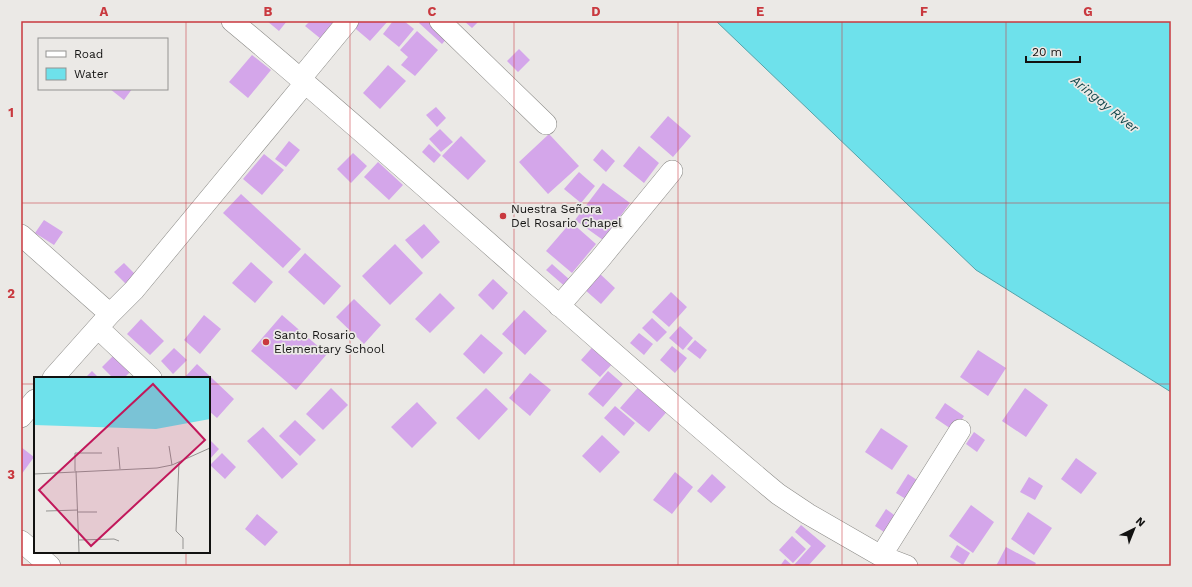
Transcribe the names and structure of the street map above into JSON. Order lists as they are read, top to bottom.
{
  "water": ["Aringay River"],
  "places": ["Nuestra Señora Del Rosario Chapel", "Santo Rosario Elementary School"],
  "legend": ["Road", "Water"],
  "scale_bar": "20 m",
  "north": "top right",
  "grid": {
    "columns": [
      "A",
      "B",
      "C",
      "D",
      "E",
      "F",
      "G"
    ],
    "rows": ["1", "2", "3"]
  }
}
